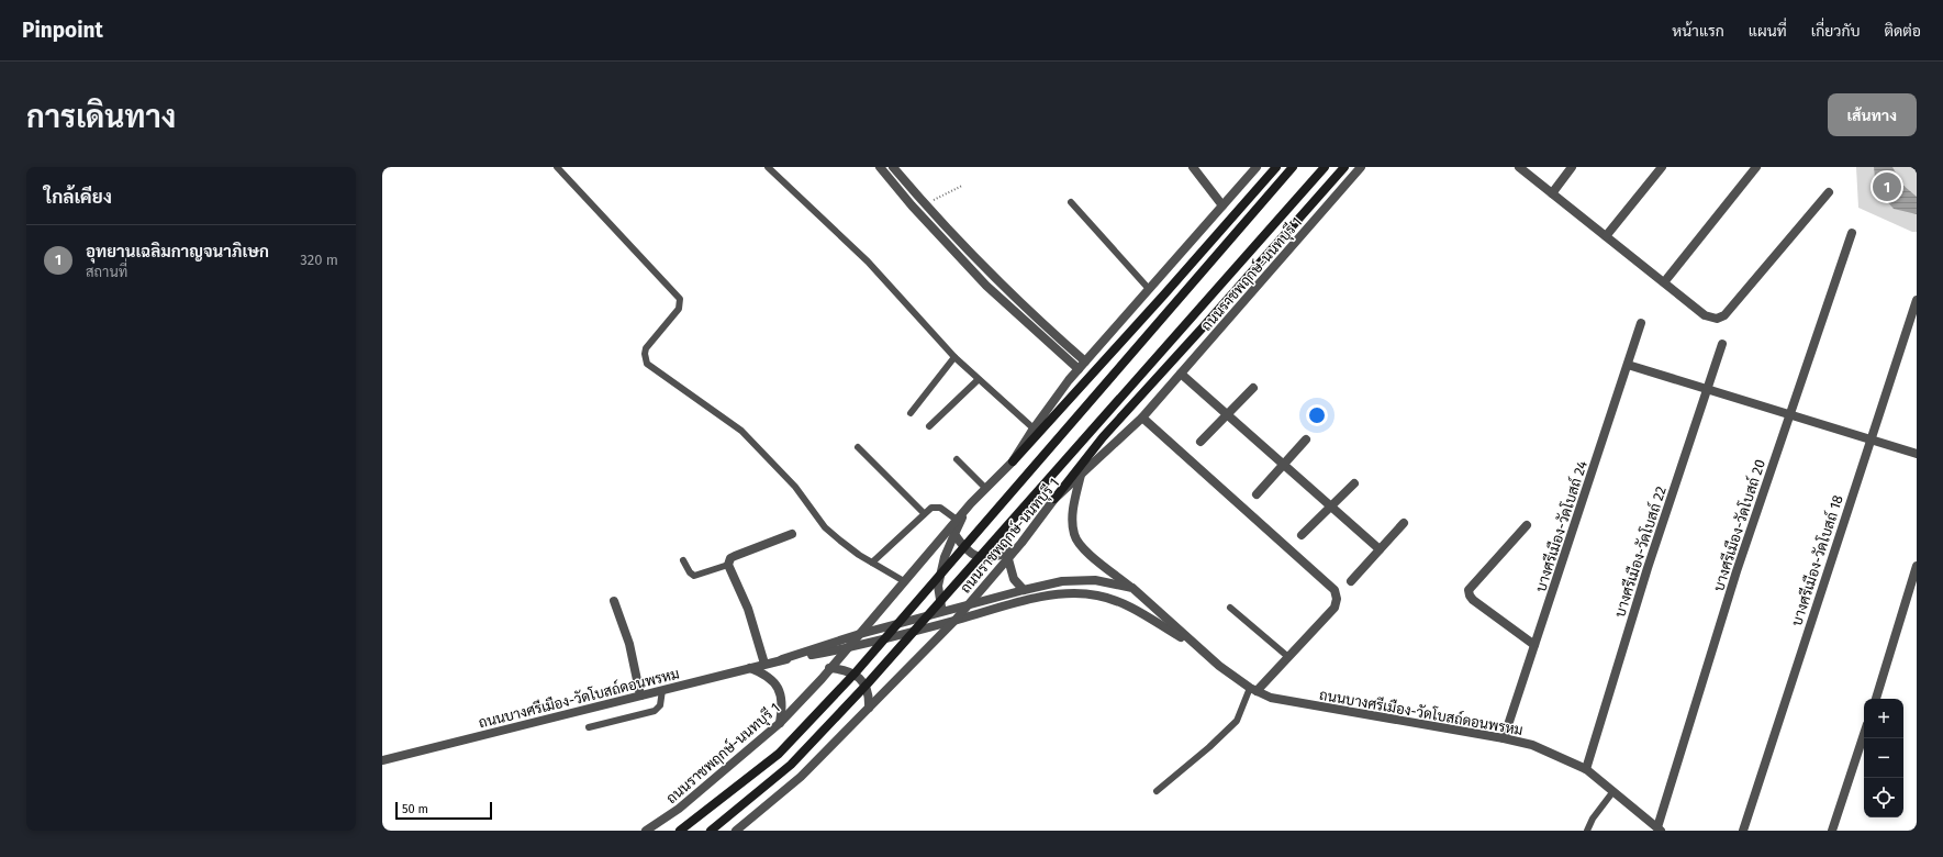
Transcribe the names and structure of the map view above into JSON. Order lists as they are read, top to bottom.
{
  "streets": {
    "main road": ["ถนนราชพฤกษ์-นนทบุรี 1"],
    "street": [
      "บางศรีเมือง-วัดโบสถ์ 20",
      "บางศรีเมือง-วัดโบสถ์ 24",
      "บางศรีเมือง-วัดโบสถ์ 22",
      "บางศรีเมือง-วัดโบสถ์ 18",
      "ถนนบางศรีเมือง-วัดโบสถ์ดอนพรหม"
    ]
  },
  "crossings": [
    ["ถนนราชพฤกษ์-นนทบุรี 1", "ถนนบางศรีเมือง-วัดโบสถ์ดอนพรหม"],
    ["บางศรีเมือง-วัดโบสถ์ 20", "ถนนบางศรีเมือง-วัดโบสถ์ดอนพรหม"],
    ["บางศรีเมือง-วัดโบสถ์ 24", "ถนนบางศรีเมือง-วัดโบสถ์ดอนพรหม"],
    ["บางศรีเมือง-วัดโบสถ์ 22", "ถนนบางศรีเมือง-วัดโบสถ์ดอนพรหม"]
  ],
  "scale_bar": "50 m",
  "page": {
    "header": "Pinpoint",
    "nav": [
      "หน้าแรก",
      "แผนที่",
      "เกี่ยวกับ",
      "ติดต่อ"
    ],
    "buttons": "เส้นทาง",
    "title": "การเดินทาง",
    "heading": "ใกล้เคียง",
    "pins": "1",
    "list": [
      {
        "mark": "1",
        "name": "อุทยานเฉลิมกาญจนาภิเษก",
        "note": "สถานที่",
        "value": "320 m"
      }
    ],
    "map_buttons": ["+", "−"],
    "scale": "50 m"
  }
}
